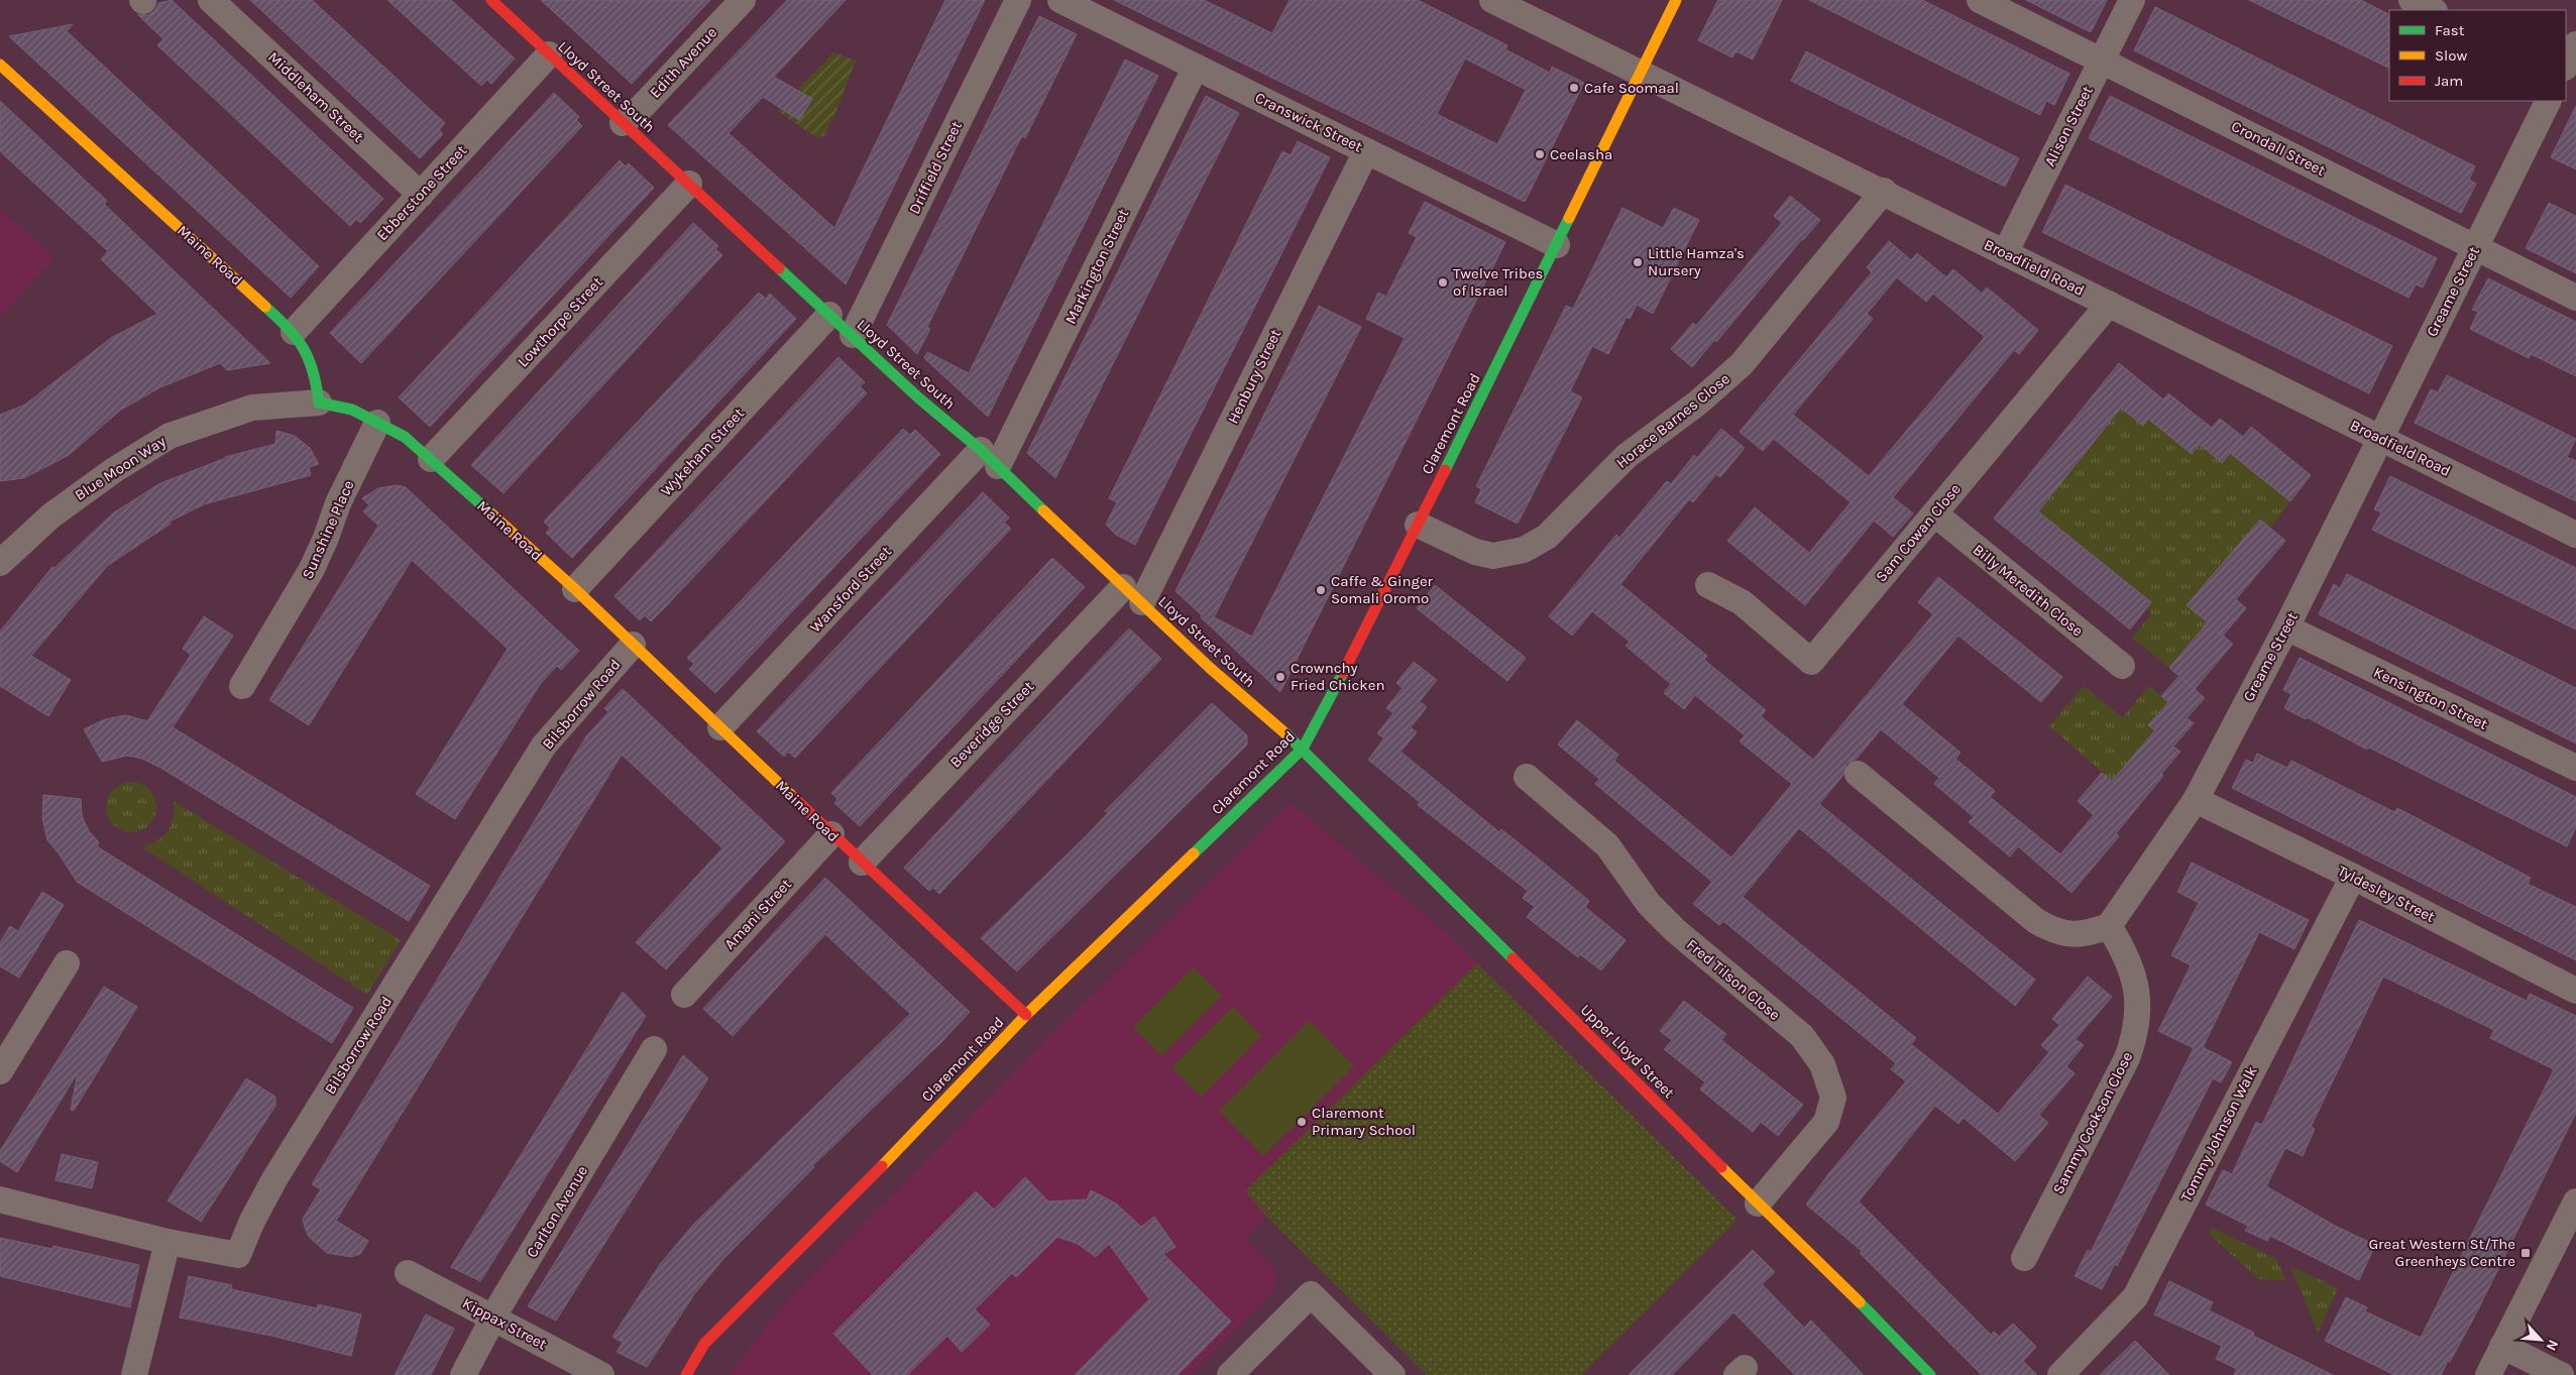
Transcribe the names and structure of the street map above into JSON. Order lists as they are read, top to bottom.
{
  "streets": {
    "street": [
      "Edith Avenue",
      "Lloyd Street South",
      "Middleham Street",
      "Cranswick Street",
      "Alison Street",
      "Crondall Street",
      "Driffield Street",
      "Ebberstone Street",
      "Maine Road",
      "Markington Street",
      "Broadfield Road",
      "Greame Street",
      "Lowthorpe Street",
      "Henbury Street",
      "Horace Barnes Close",
      "Claremont Road",
      "Wykeham Street",
      "Blue Moon Way",
      "Sunshine Place",
      "Sam Cowan Close",
      "Wansford Street",
      "Billy Meredith Close",
      "Kensington Street",
      "Bilsborrow Road",
      "Beveridge Street",
      "Tyldesley Street",
      "Amani Street",
      "Fred Tilson Close",
      "Upper Lloyd Street",
      "Sammy Cookson Close",
      "Tommy Johnson Walk",
      "Carlton Avenue",
      "Kippax Street"
    ]
  },
  "crossings": [
    ["Edith Avenue", "Lloyd Street South"],
    ["Lloyd Street South", "Driffield Street"],
    ["Lloyd Street South", "Ebberstone Street"],
    ["Lloyd Street South", "Markington Street"],
    ["Lloyd Street South", "Lowthorpe Street"],
    ["Lloyd Street South", "Henbury Street"],
    ["Lloyd Street South", "Claremont Road"],
    ["Lloyd Street South", "Wykeham Street"],
    ["Lloyd Street South", "Wansford Street"],
    ["Lloyd Street South", "Beveridge Street"],
    ["Lloyd Street South", "Upper Lloyd Street"],
    ["Middleham Street", "Ebberstone Street"],
    ["Cranswick Street", "Markington Street"],
    ["Cranswick Street", "Henbury Street"],
    ["Cranswick Street", "Claremont Road"],
    ["Alison Street", "Crondall Street"],
    ["Alison Street", "Broadfield Road"],
    ["Crondall Street", "Greame Street"],
    ["Ebberstone Street", "Maine Road"],
    ["Maine Road", "Lowthorpe Street"],
    ["Maine Road", "Claremont Road"],
    ["Maine Road", "Wykeham Street"],
    ["Maine Road", "Blue Moon Way"],
    ["Maine Road", "Sunshine Place"],
    ["Maine Road", "Wansford Street"],
    ["Maine Road", "Bilsborrow Road"],
    ["Maine Road", "Beveridge Street"],
    ["Maine Road", "Amani Street"],
    ["Markington Street", "Wansford Street"],
    ["Broadfield Road", "Greame Street"],
    ["Broadfield Road", "Horace Barnes Close"],
    ["Broadfield Road", "Claremont Road"],
    ["Broadfield Road", "Sam Cowan Close"],
    ["Greame Street", "Kensington Street"],
    ["Greame Street", "Tyldesley Street"],
    ["Greame Street", "Sammy Cookson Close"],
    ["Henbury Street", "Beveridge Street"],
    ["Horace Barnes Close", "Claremont Road"],
    ["Claremont Road", "Upper Lloyd Street"],
    ["Sam Cowan Close", "Billy Meredith Close"],
    ["Tyldesley Street", "Tommy Johnson Walk"],
    ["Fred Tilson Close", "Upper Lloyd Street"],
    ["Carlton Avenue", "Kippax Street"]
  ],
  "places": {
    "other": [
      "Cafe Soomaal",
      "Ceelasha",
      "Little Hamza's Nursery",
      "Twelve Tribes of Israel",
      "Caffe & Ginger Somali Oromo",
      "Crownchy Fried Chicken",
      "Claremont Primary School"
    ],
    "transit": ["Great Western St/The Greenheys Centre"]
  },
  "legend": ["Fast", "Slow", "Jam"],
  "north": "bottom right"
}
